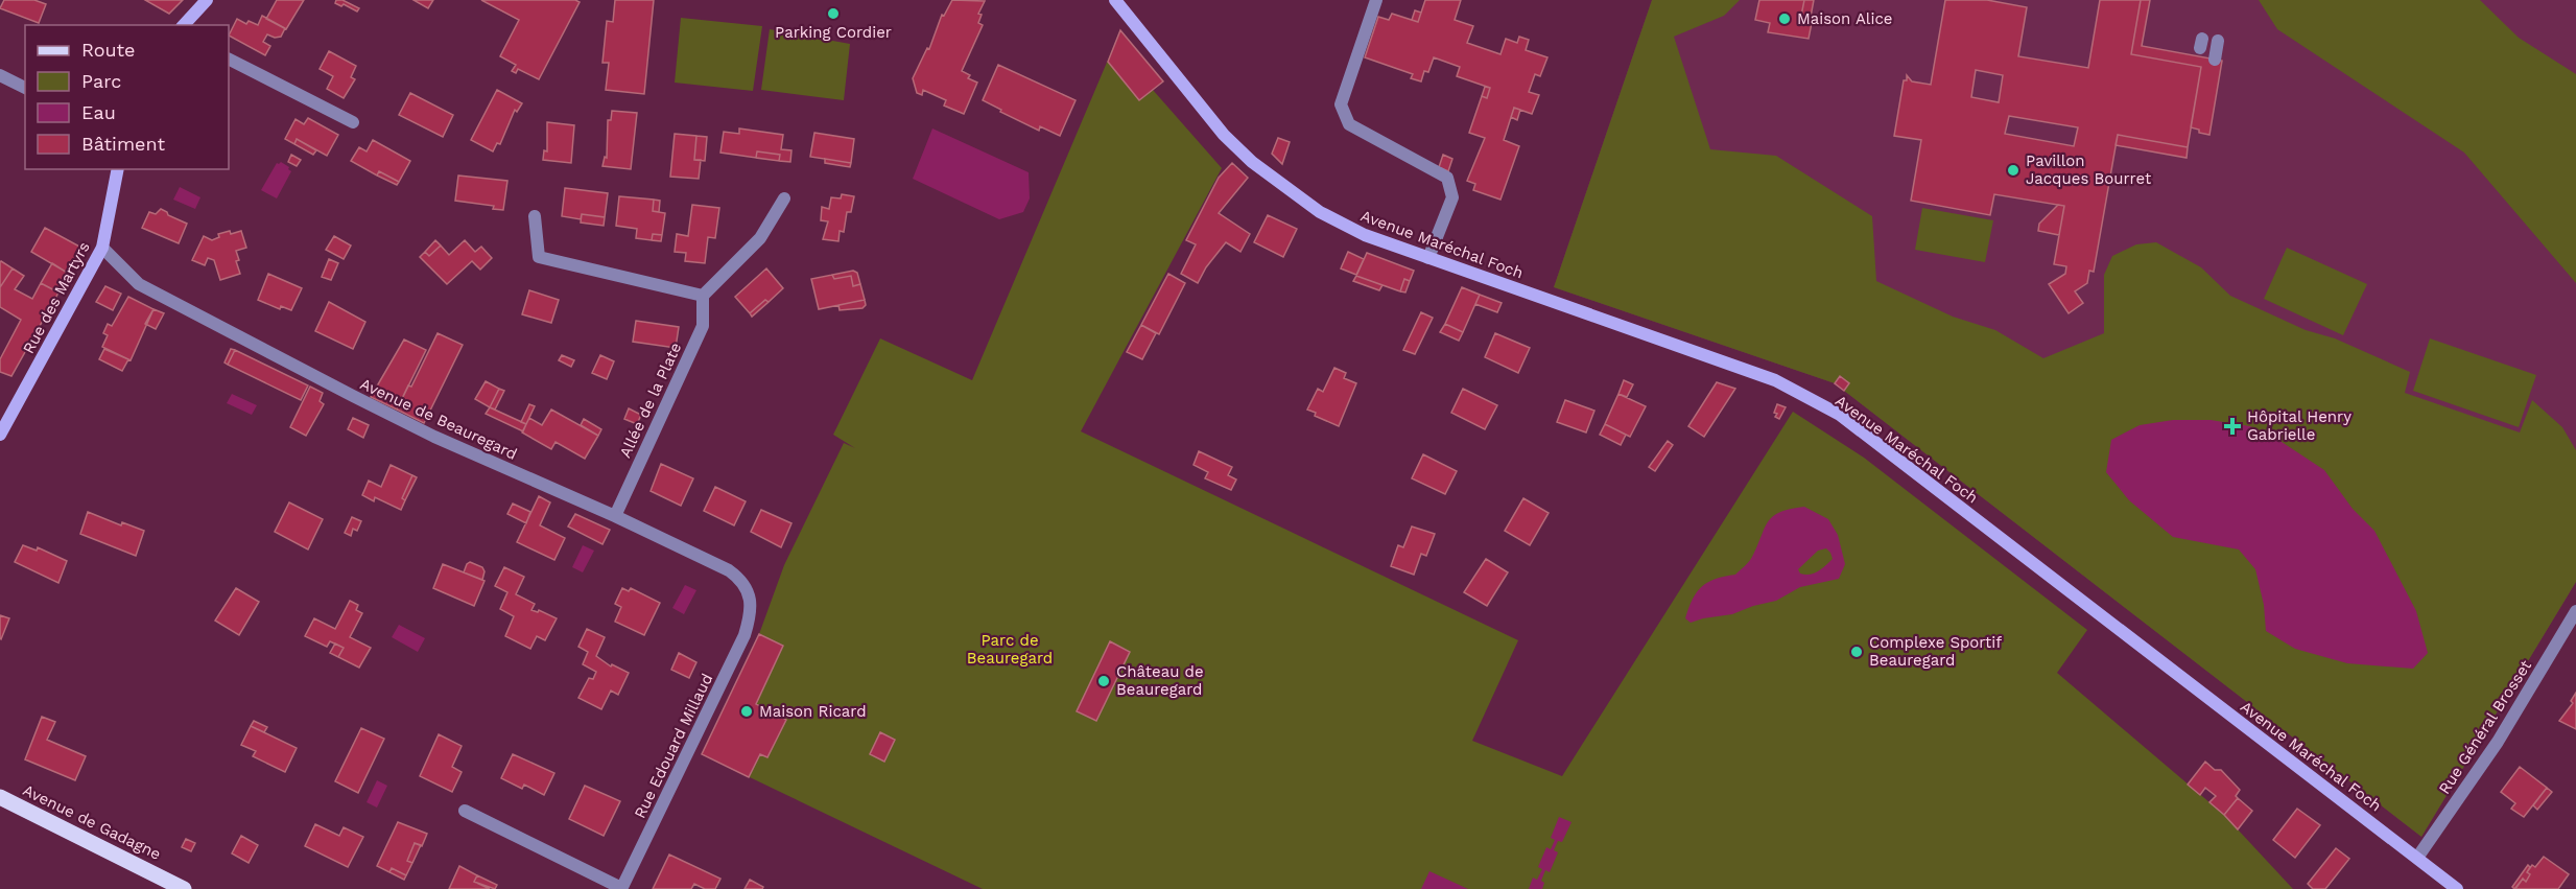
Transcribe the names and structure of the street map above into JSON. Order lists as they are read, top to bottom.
{
  "streets": {
    "main road": ["Avenue Maréchal Foch", "Rue des Martyrs", "Avenue de Gadagne"],
    "street": [
      "Allée de la Plate",
      "Avenue de Beauregard",
      "Rue Général Brosset",
      "Rue Edouard Millaud"
    ]
  },
  "crossings": [
    ["Avenue Maréchal Foch", "Rue Général Brosset"],
    ["Rue des Martyrs", "Avenue de Beauregard"],
    ["Allée de la Plate", "Avenue de Beauregard"],
    ["Avenue de Beauregard", "Rue Edouard Millaud"]
  ],
  "parks": ["Parc de Beauregard"],
  "places": {
    "other": [
      "Parking Cordier",
      "Maison Alice",
      "Pavillon Jacques Bourret",
      "Complexe Sportif Beauregard",
      "Château de Beauregard",
      "Maison Ricard"
    ],
    "health": ["Hôpital Henry Gabrielle"]
  },
  "legend": [
    "Route",
    "Parc",
    "Eau",
    "Bâtiment"
  ]
}
